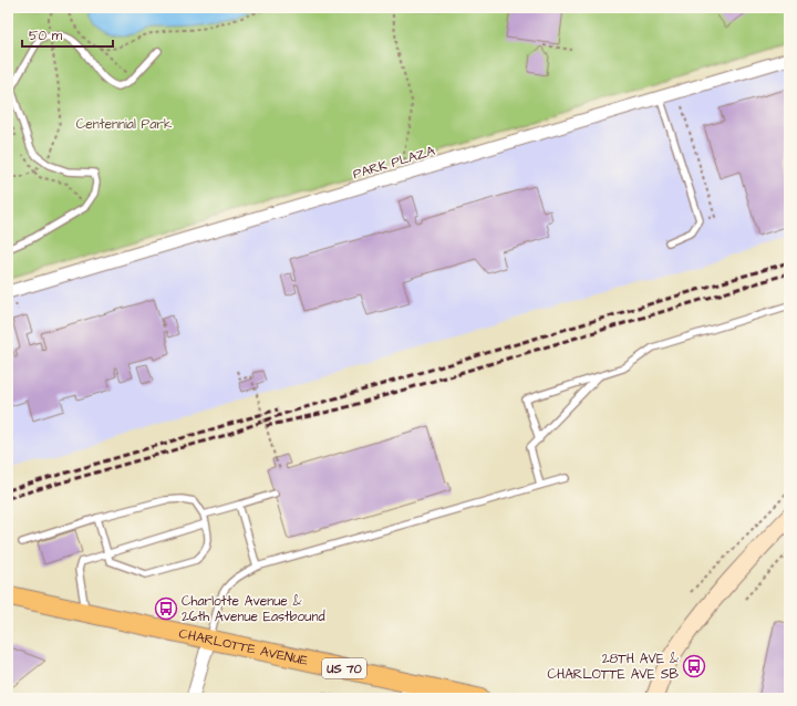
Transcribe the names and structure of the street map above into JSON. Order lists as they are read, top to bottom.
{
  "streets": {
    "main road": ["CHARLOTTE AVENUE", "US 70"],
    "street": ["PARK PLAZA"]
  },
  "parks": ["Centennial Park"],
  "places": {
    "bus stop": ["Charlotte Avenue & 26th Avenue Eastbound", "28TH AVE & CHARLOTTE AVE SB"]
  },
  "scale_bar": "50 m"
}
